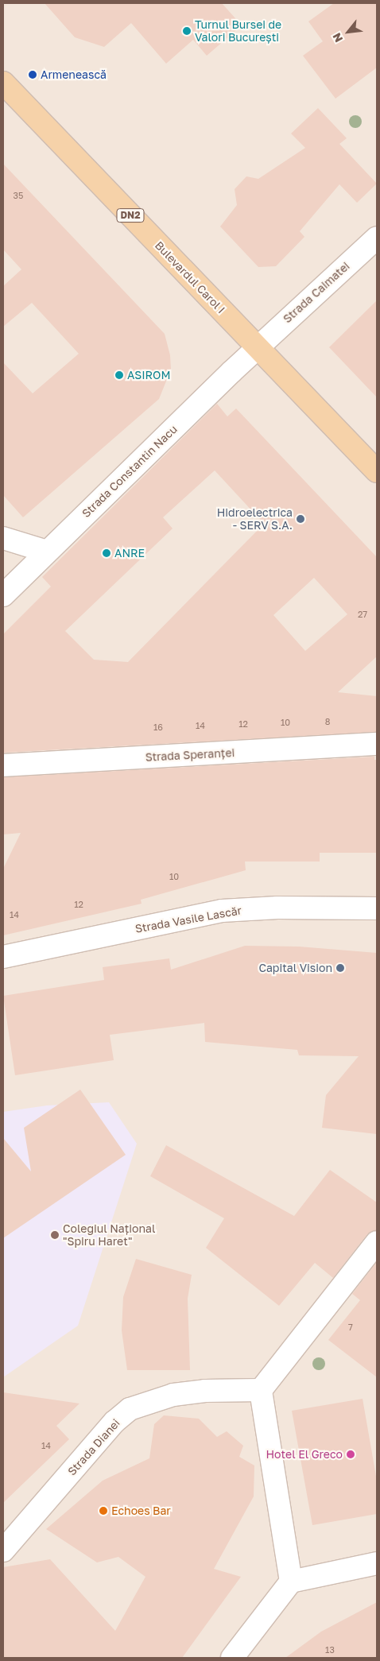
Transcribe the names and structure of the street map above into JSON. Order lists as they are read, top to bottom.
{
  "streets": {
    "main road": ["DN2", "Bulevardul Carol I"],
    "street": [
      "Strada Caimatei",
      "Strada Constantin Nacu",
      "Strada Speranței",
      "Strada Vasile Lascăr",
      "Strada Dianei"
    ]
  },
  "crossings": [
    ["Bulevardul Carol I", "Strada Caimatei"],
    ["Bulevardul Carol I", "Strada Constantin Nacu"],
    ["Strada Caimatei", "Strada Constantin Nacu"]
  ],
  "places": [
    "Turnul Bursei de Valori București",
    "Armenească",
    "ASIROM",
    "Hidroelectrica - SERV S.A.",
    "ANRE",
    "Capital Vision",
    "Colegiul Național \"Spiru Haret\"",
    "Hotel El Greco",
    "Echoes Bar"
  ],
  "house_numbers": [
    "35",
    "27",
    "8",
    "10",
    "12",
    "14",
    "16",
    "10",
    "12",
    "14",
    "7",
    "14",
    "13"
  ],
  "north": "bottom left"
}
